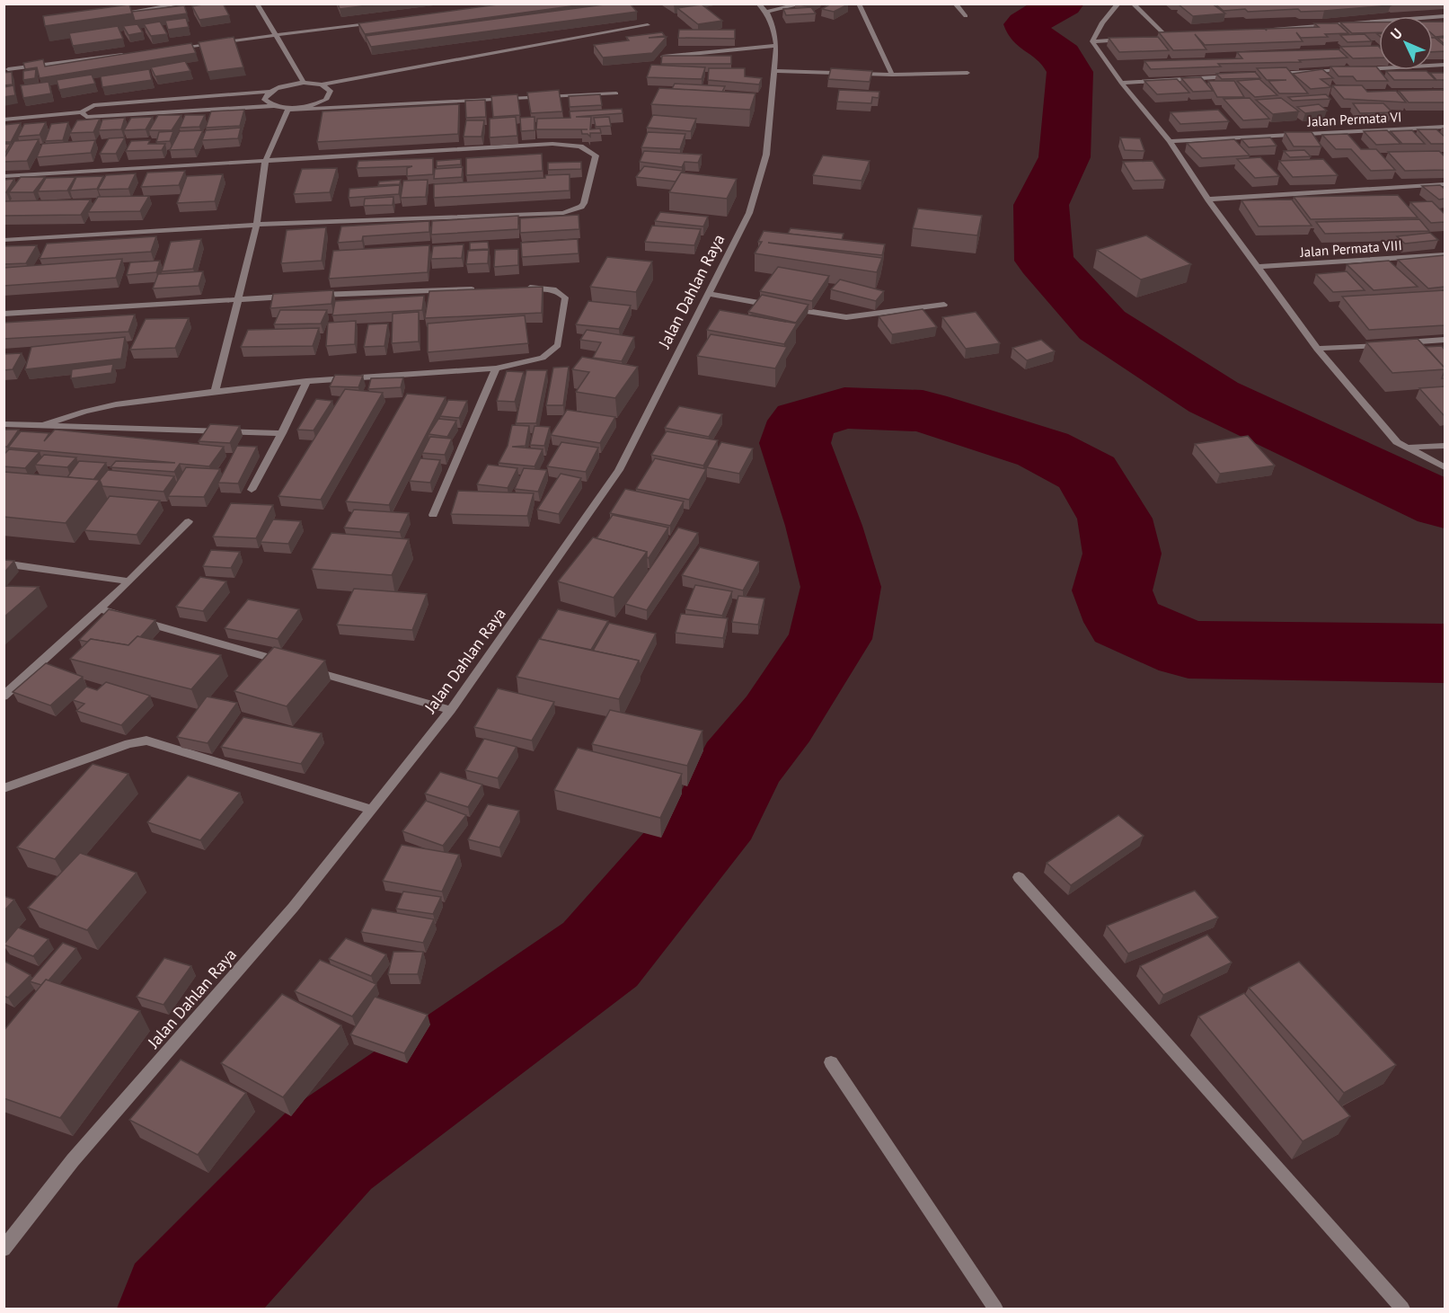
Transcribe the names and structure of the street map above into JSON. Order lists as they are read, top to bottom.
{
  "streets": {
    "street": ["Jalan Permata VI", "Jalan Permata VIII", "Jalan Dahlan Raya"]
  },
  "north": "top left"
}
